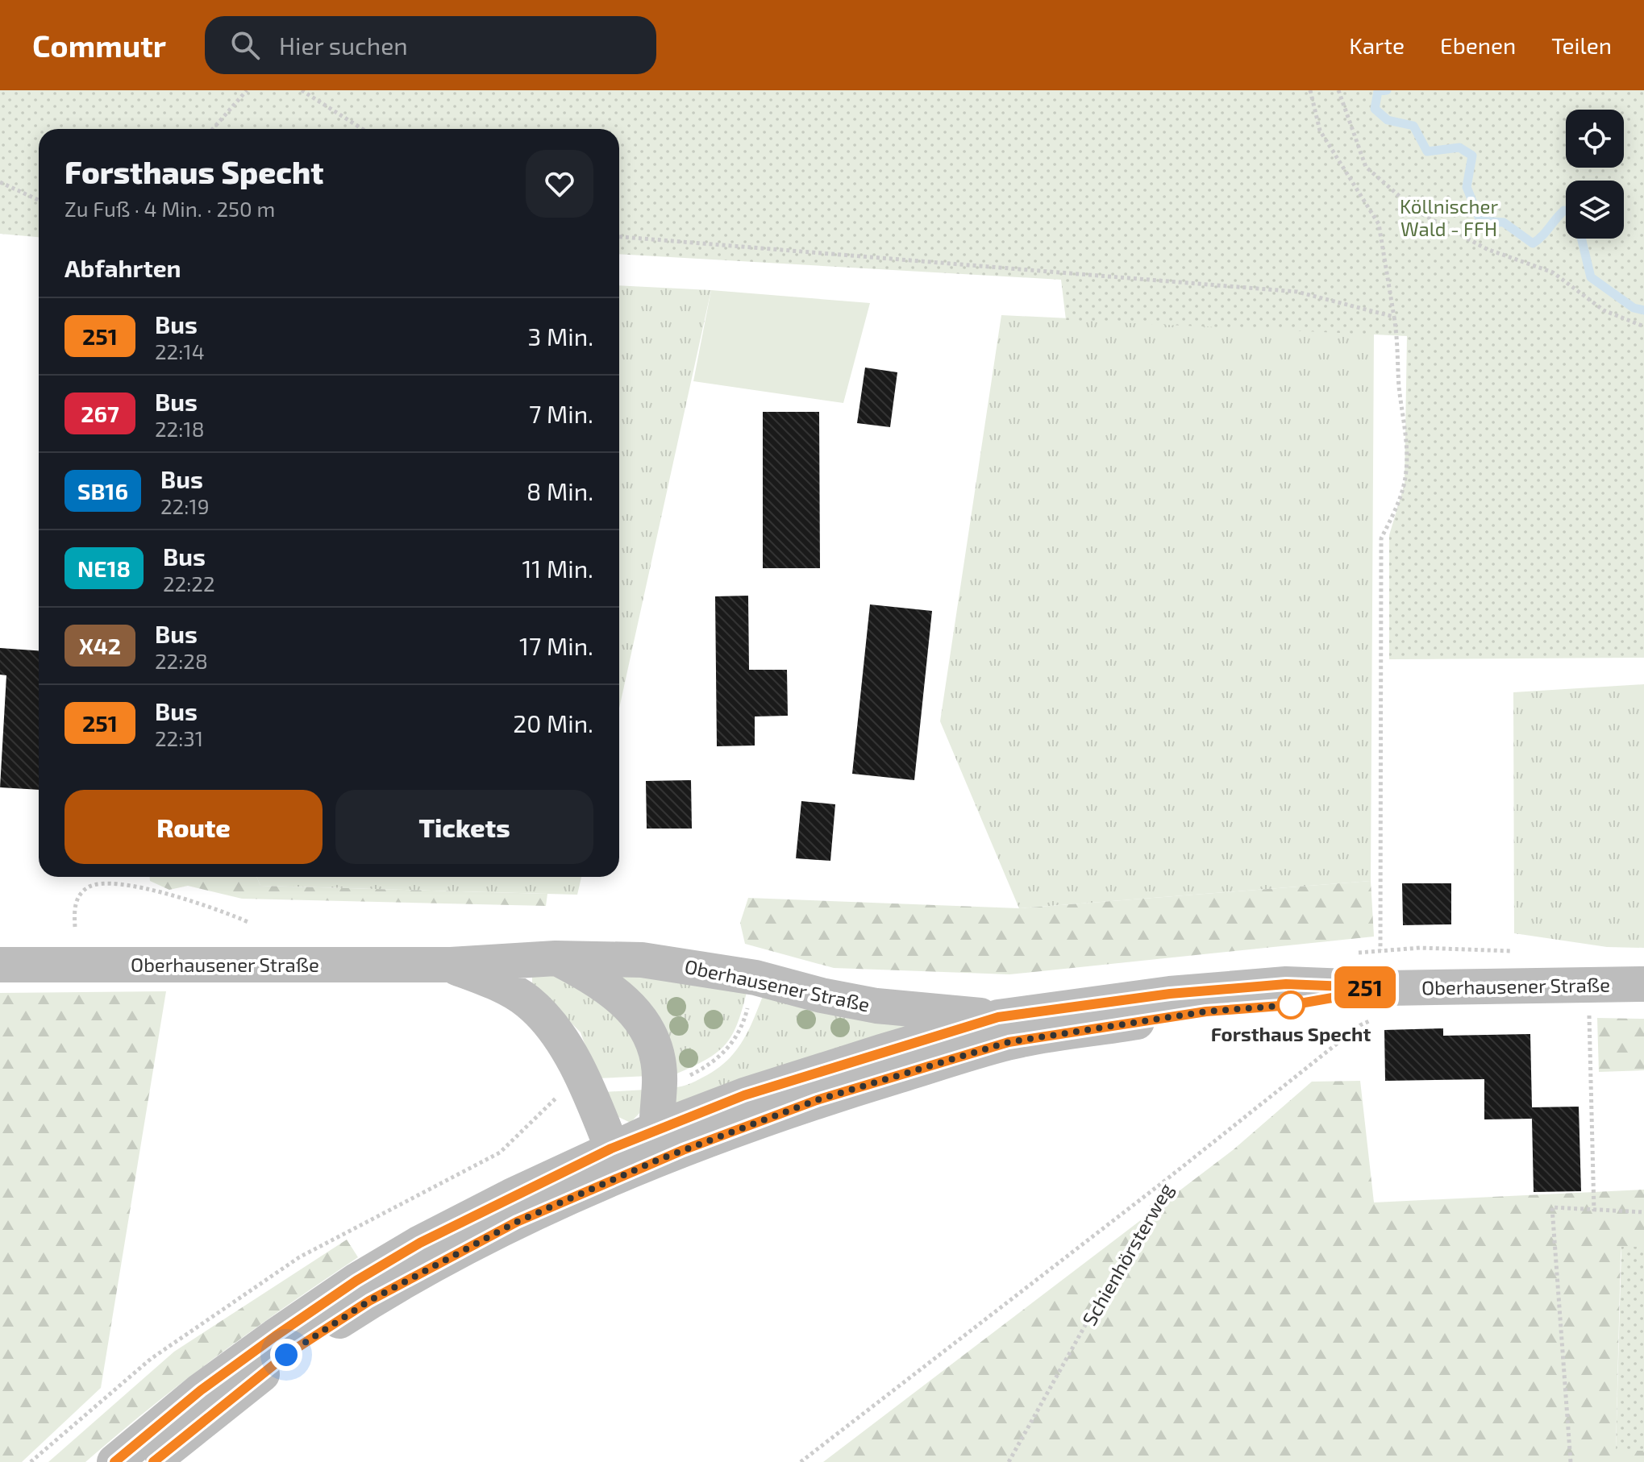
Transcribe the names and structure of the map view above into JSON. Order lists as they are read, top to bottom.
{
  "streets": {
    "main road": ["Oberhausener Straße"],
    "path": ["Schienhörsterweg"]
  },
  "crossings": [
    ["Oberhausener Straße", "Schienhörsterweg"]
  ],
  "parks": ["Köllnischer Wald - FFH"],
  "places": ["Forsthaus Specht"],
  "lines": ["bus line 251"],
  "page": {
    "header": "Commutr",
    "search": "Hier suchen",
    "nav": ["Karte", "Ebenen", "Teilen"],
    "on_map": "251",
    "heading": [
      ["Forsthaus Specht", "Zu Fuß · 4 Min. · 250 m"],
      "Abfahrten"
    ],
    "list": [
      {
        "mark": "251",
        "name": "Bus",
        "note": "22:14",
        "value": "3 Min."
      },
      {
        "mark": "267",
        "name": "Bus",
        "note": "22:18",
        "value": "7 Min."
      },
      {
        "mark": "SB16",
        "name": "Bus",
        "note": "22:19",
        "value": "8 Min."
      },
      {
        "mark": "NE18",
        "name": "Bus",
        "note": "22:22",
        "value": "11 Min."
      },
      {
        "mark": "X42",
        "name": "Bus",
        "note": "22:28",
        "value": "17 Min."
      },
      {
        "mark": "251",
        "name": "Bus",
        "note": "22:31",
        "value": "20 Min."
      }
    ],
    "buttons": ["Route", "Tickets"]
  }
}
